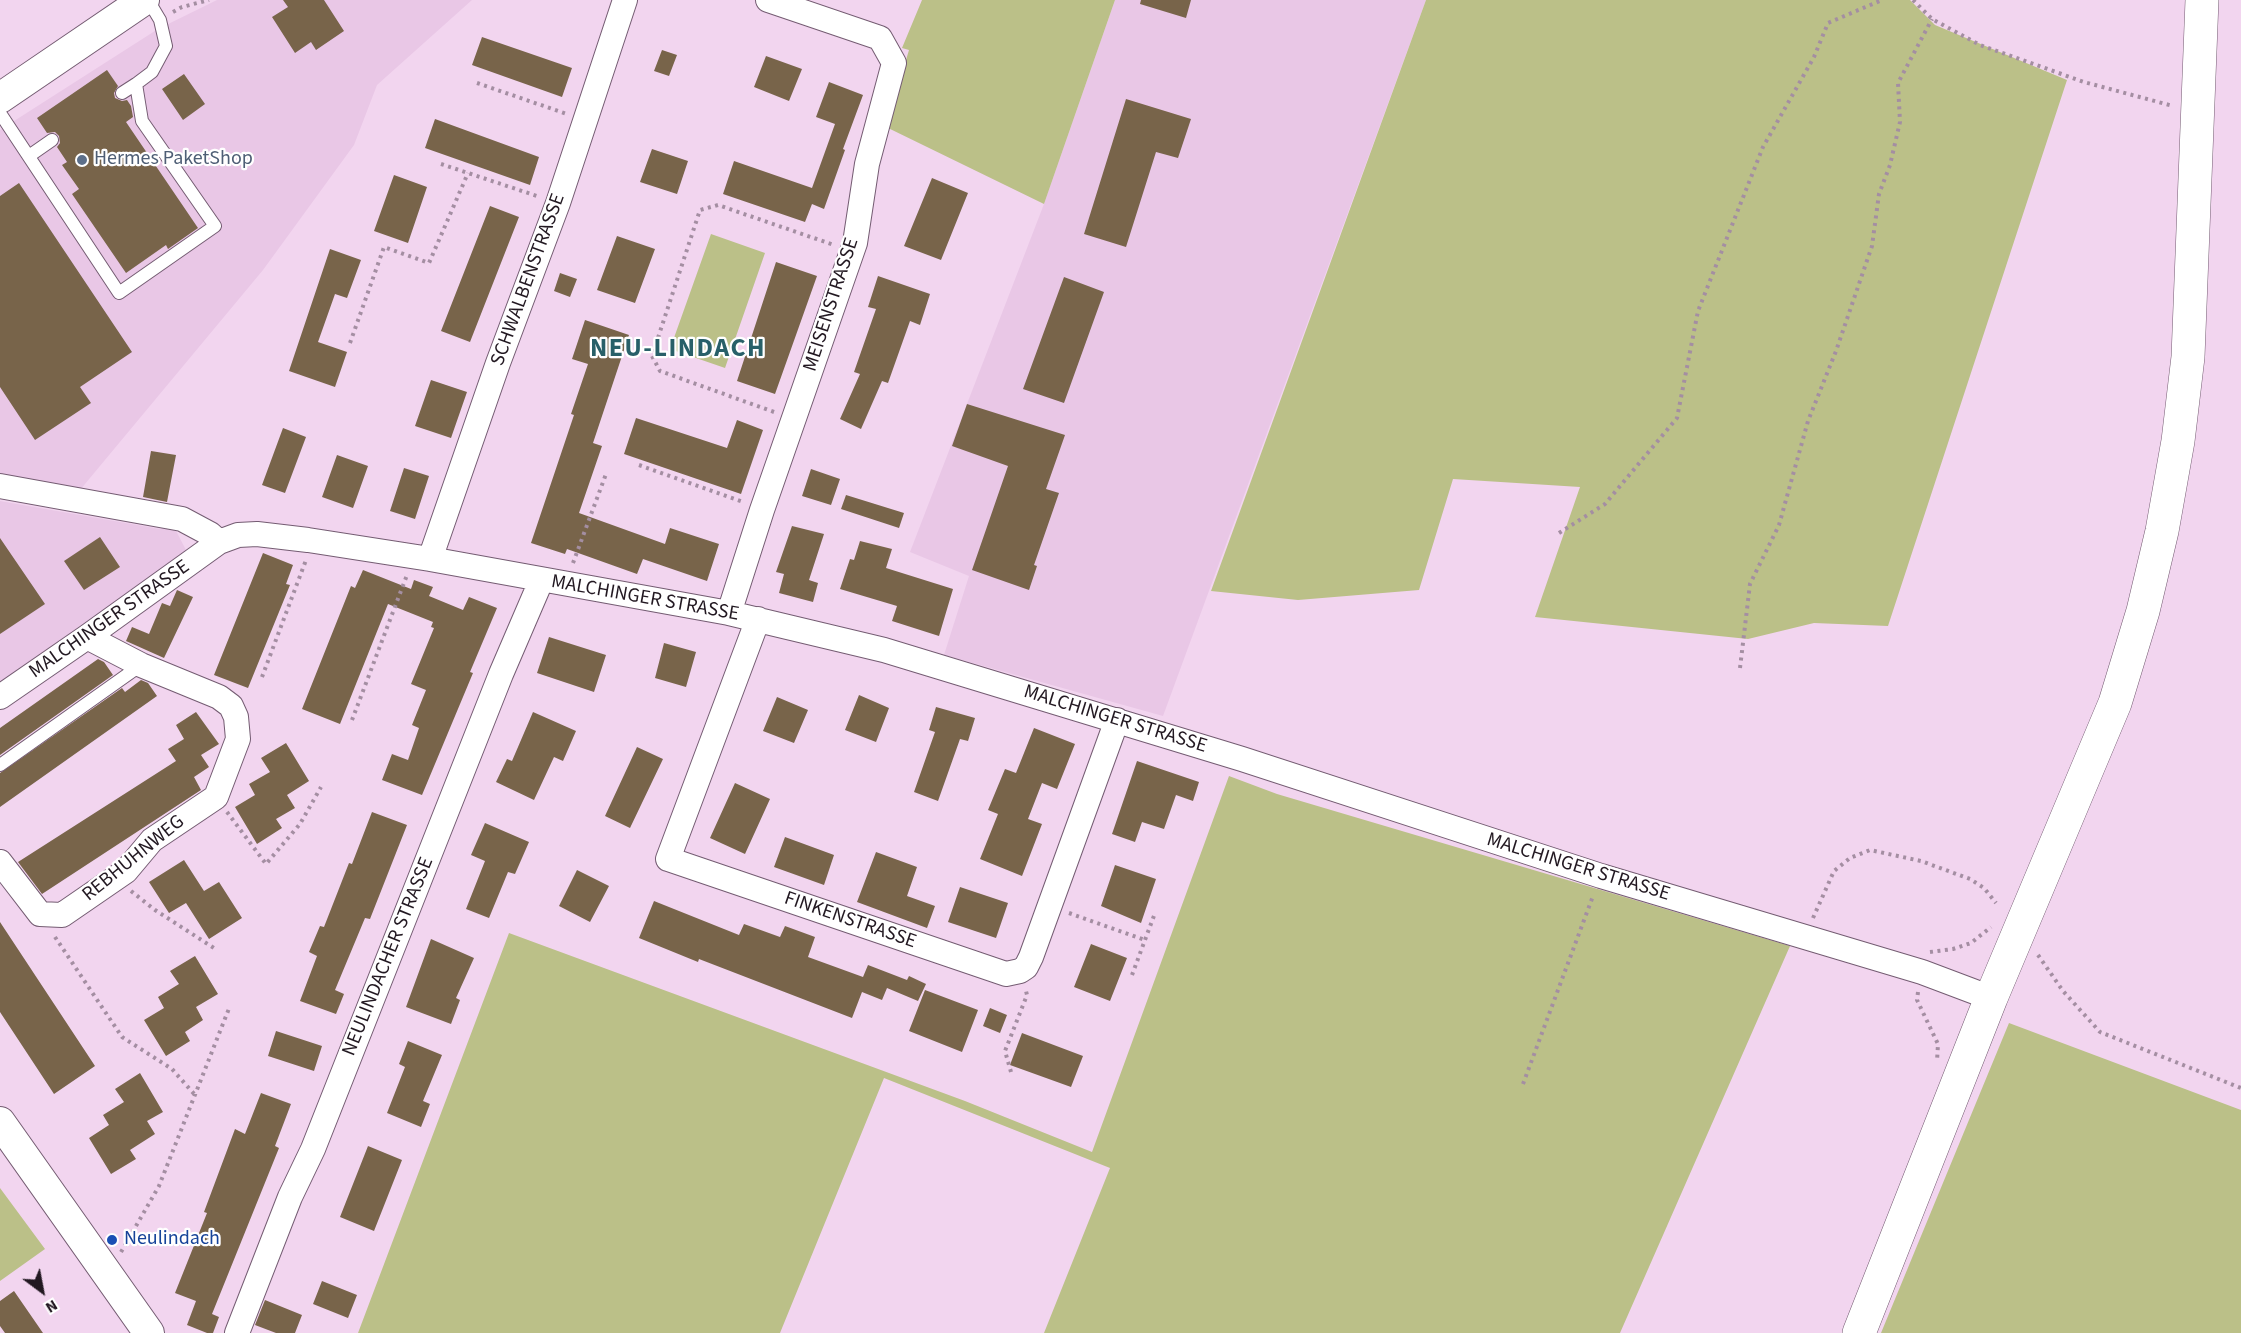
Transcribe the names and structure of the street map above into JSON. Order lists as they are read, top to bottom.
{
  "streets": {
    "street": [
      "SCHWALBENSTRASSE",
      "MEISENSTRASSE",
      "MALCHINGER STRASSE",
      "REBHUHNWEG",
      "FINKENSTRASSE",
      "NEULINDACHER STRASSE"
    ]
  },
  "crossings": [
    ["SCHWALBENSTRASSE", "MALCHINGER STRASSE"],
    ["MEISENSTRASSE", "MALCHINGER STRASSE"],
    ["MALCHINGER STRASSE", "FINKENSTRASSE"],
    ["MALCHINGER STRASSE", "NEULINDACHER STRASSE"]
  ],
  "districts": ["NEU-LINDACH"],
  "places": ["Hermes PaketShop", "Neulindach"],
  "north": "bottom right"
}
